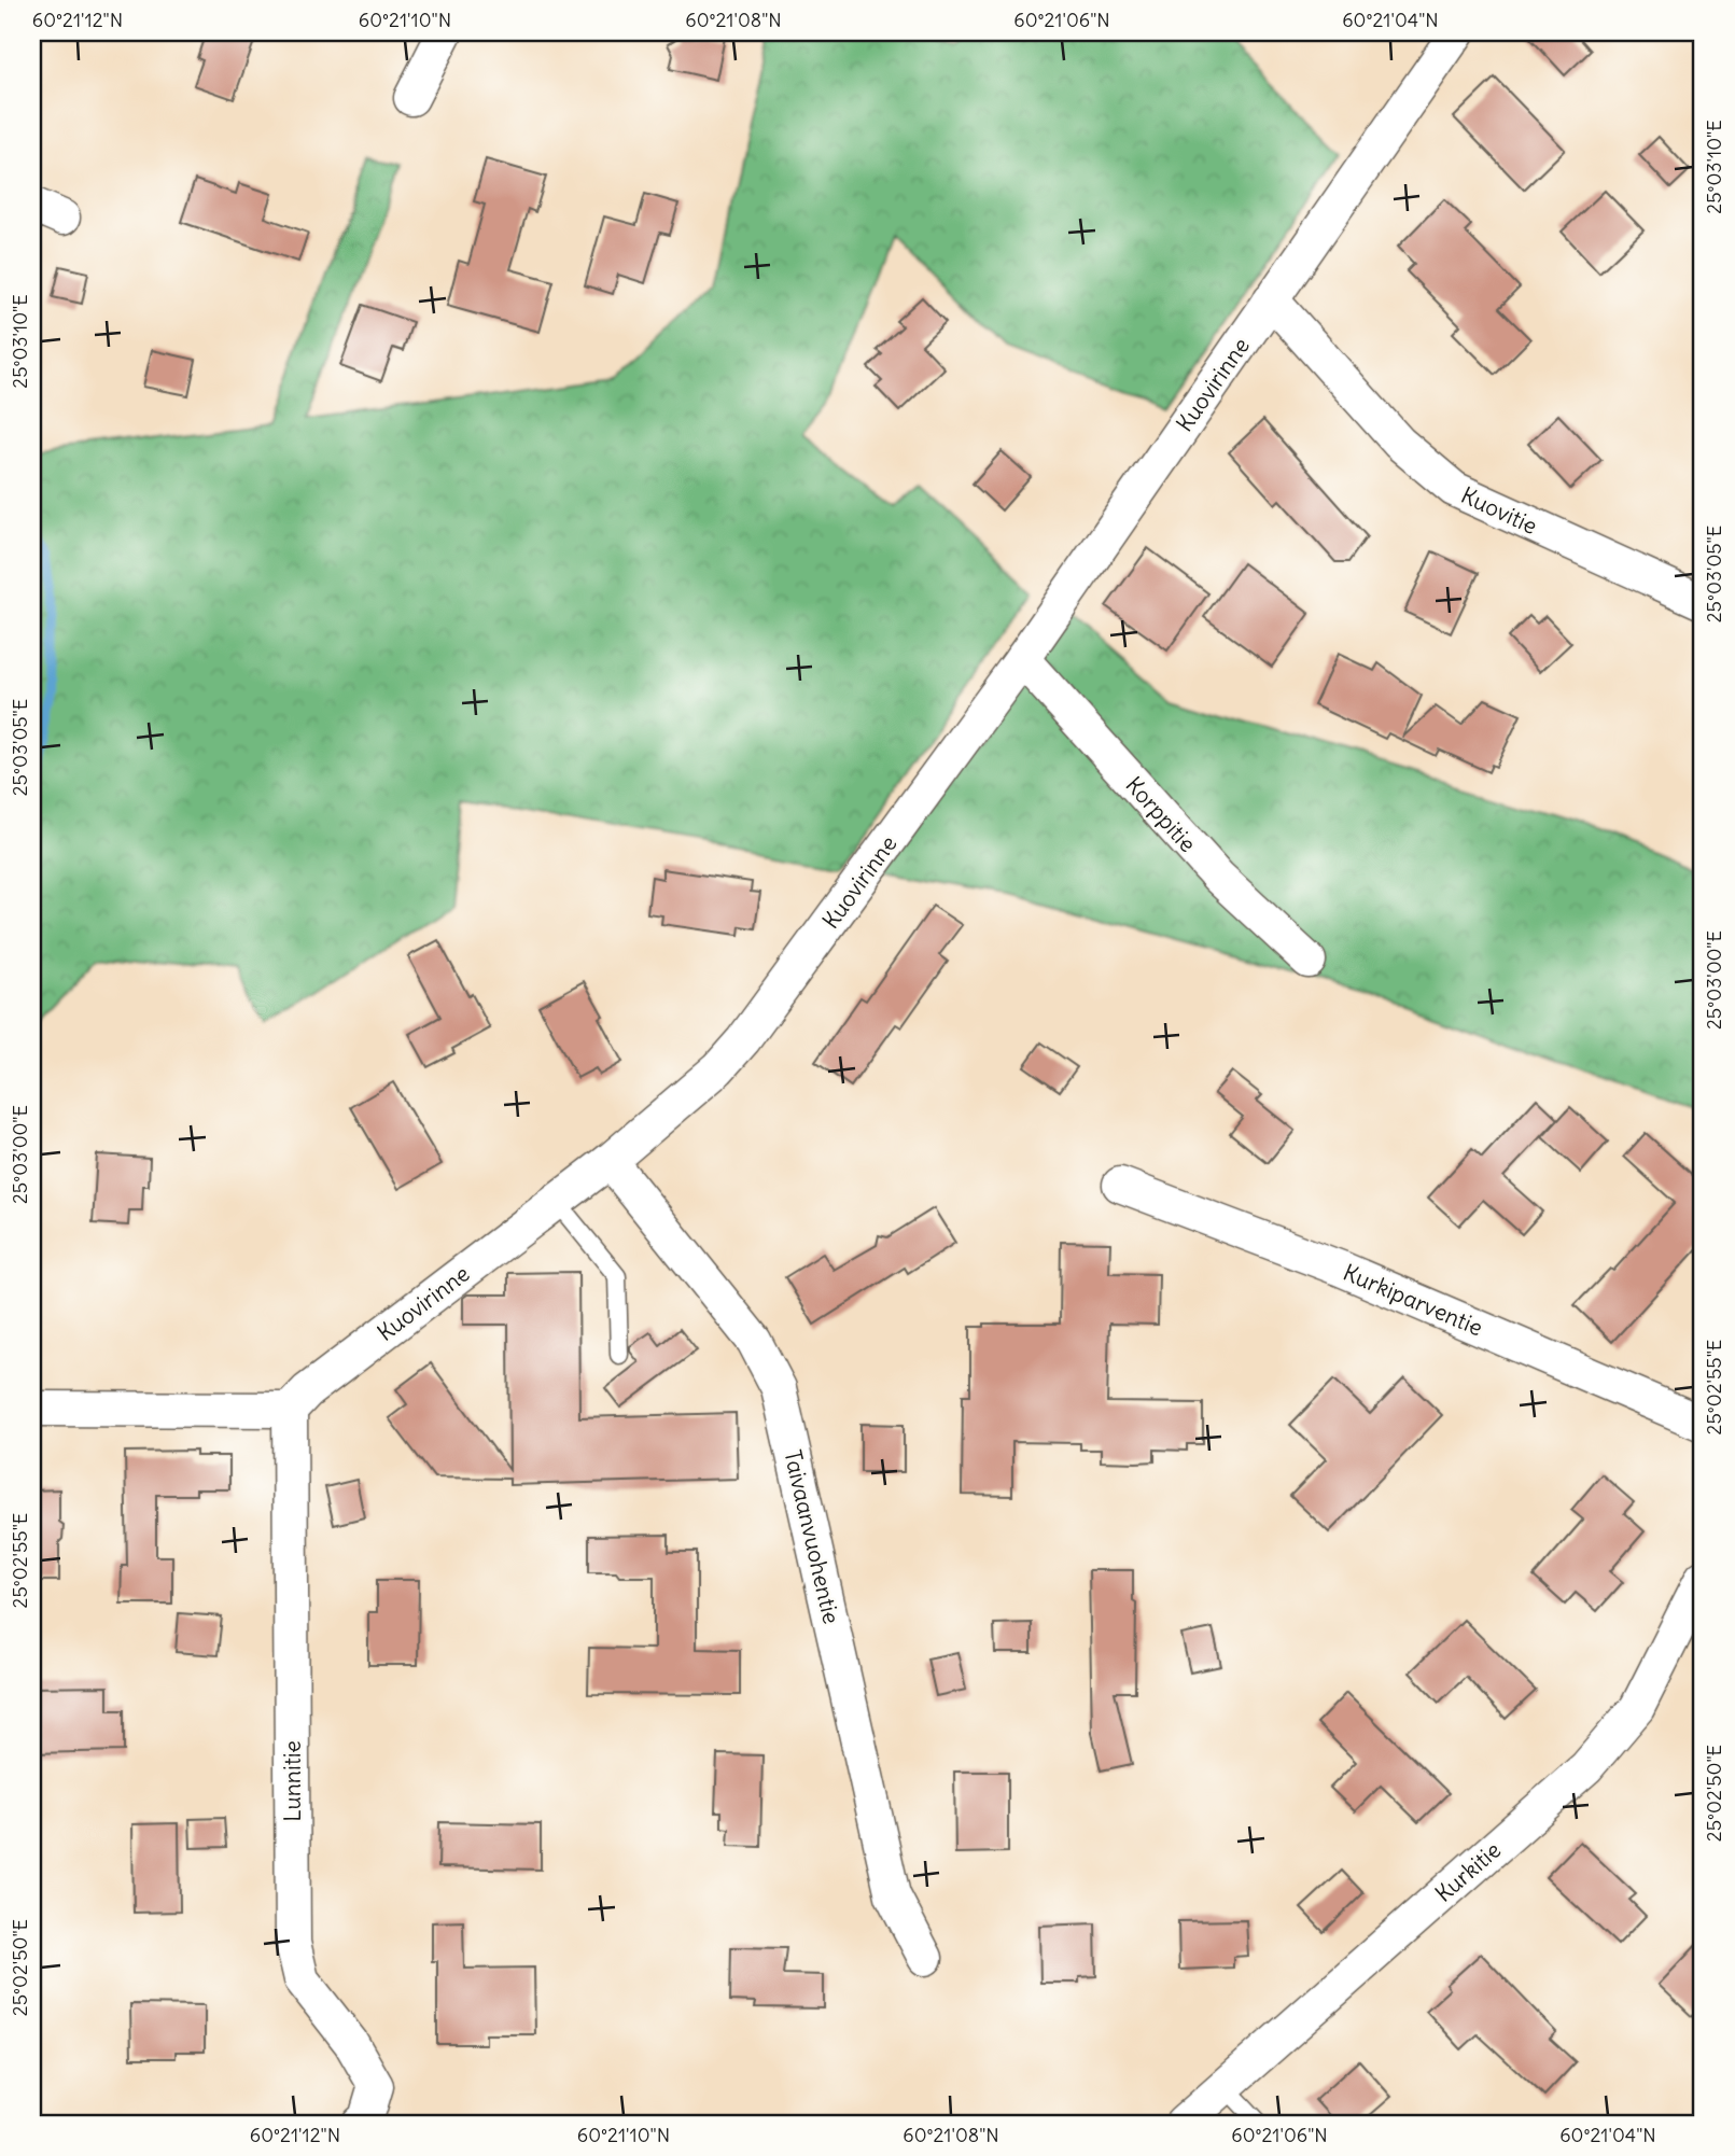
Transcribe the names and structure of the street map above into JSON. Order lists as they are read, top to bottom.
{
  "streets": {
    "street": [
      "Kuovirinne",
      "Kuovitie",
      "Korppitie",
      "Kurkiparventie",
      "Taivaanvuohentie",
      "Lunnitie",
      "Kurkitie"
    ]
  },
  "crossings": [
    ["Kuovirinne", "Kuovitie"],
    ["Kuovirinne", "Korppitie"],
    ["Kuovirinne", "Taivaanvuohentie"],
    ["Kuovirinne", "Lunnitie"]
  ],
  "coordinates": [
    "60°21'12\"N",
    "60°21'10\"N",
    "60°21'08\"N",
    "60°21'06\"N",
    "60°21'04\"N",
    "25°03'10\"E",
    "25°03'05\"E",
    "25°03'00\"E",
    "25°02'55\"E",
    "25°02'50\"E"
  ]
}
